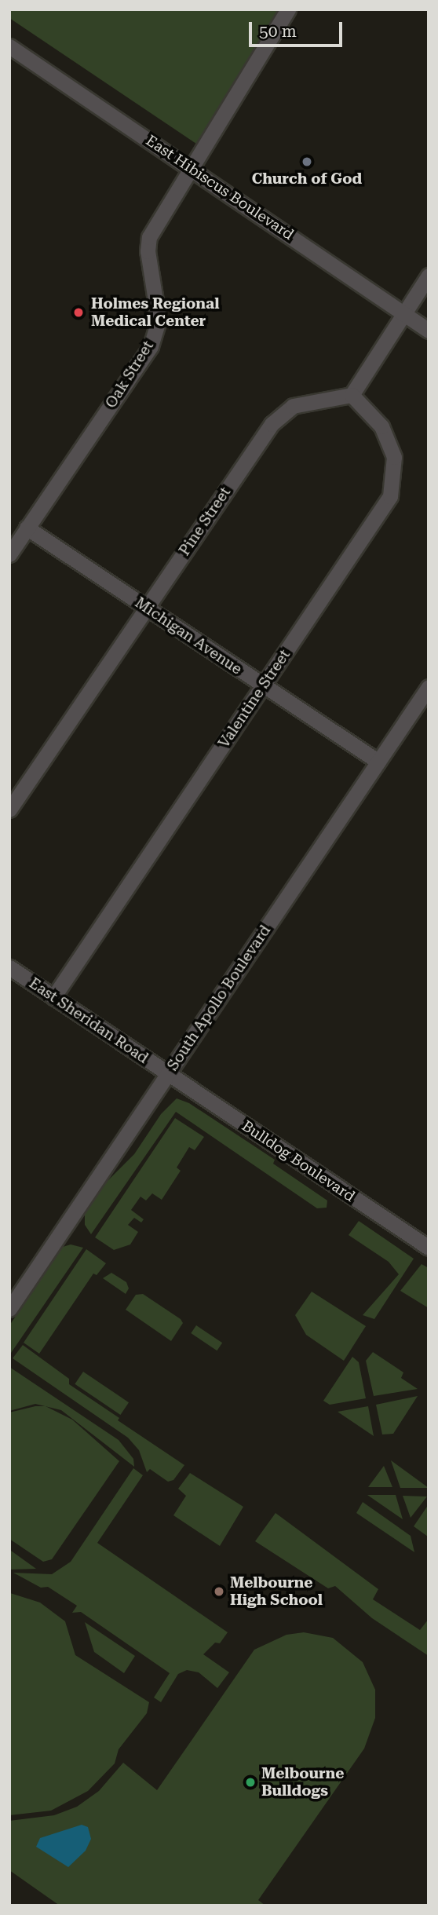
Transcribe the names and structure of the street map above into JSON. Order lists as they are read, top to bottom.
{
  "streets": {
    "street": [
      "East Hibiscus Boulevard",
      "Oak Street",
      "Pine Street",
      "Michigan Avenue",
      "Valentine Street",
      "South Apollo Boulevard",
      "East Sheridan Road",
      "Bulldog Boulevard"
    ]
  },
  "crossings": [
    ["East Hibiscus Boulevard", "Oak Street"],
    ["Oak Street", "Michigan Avenue"],
    ["Pine Street", "Michigan Avenue"],
    ["Pine Street", "Valentine Street"],
    ["Michigan Avenue", "Valentine Street"],
    ["Michigan Avenue", "South Apollo Boulevard"],
    ["Valentine Street", "East Sheridan Road"],
    ["South Apollo Boulevard", "East Sheridan Road"],
    ["South Apollo Boulevard", "Bulldog Boulevard"],
    ["East Sheridan Road", "Bulldog Boulevard"]
  ],
  "places": [
    "Church of God",
    "Holmes Regional Medical Center",
    "Melbourne High School",
    "Melbourne Bulldogs"
  ],
  "scale_bar": "50 m"
}
